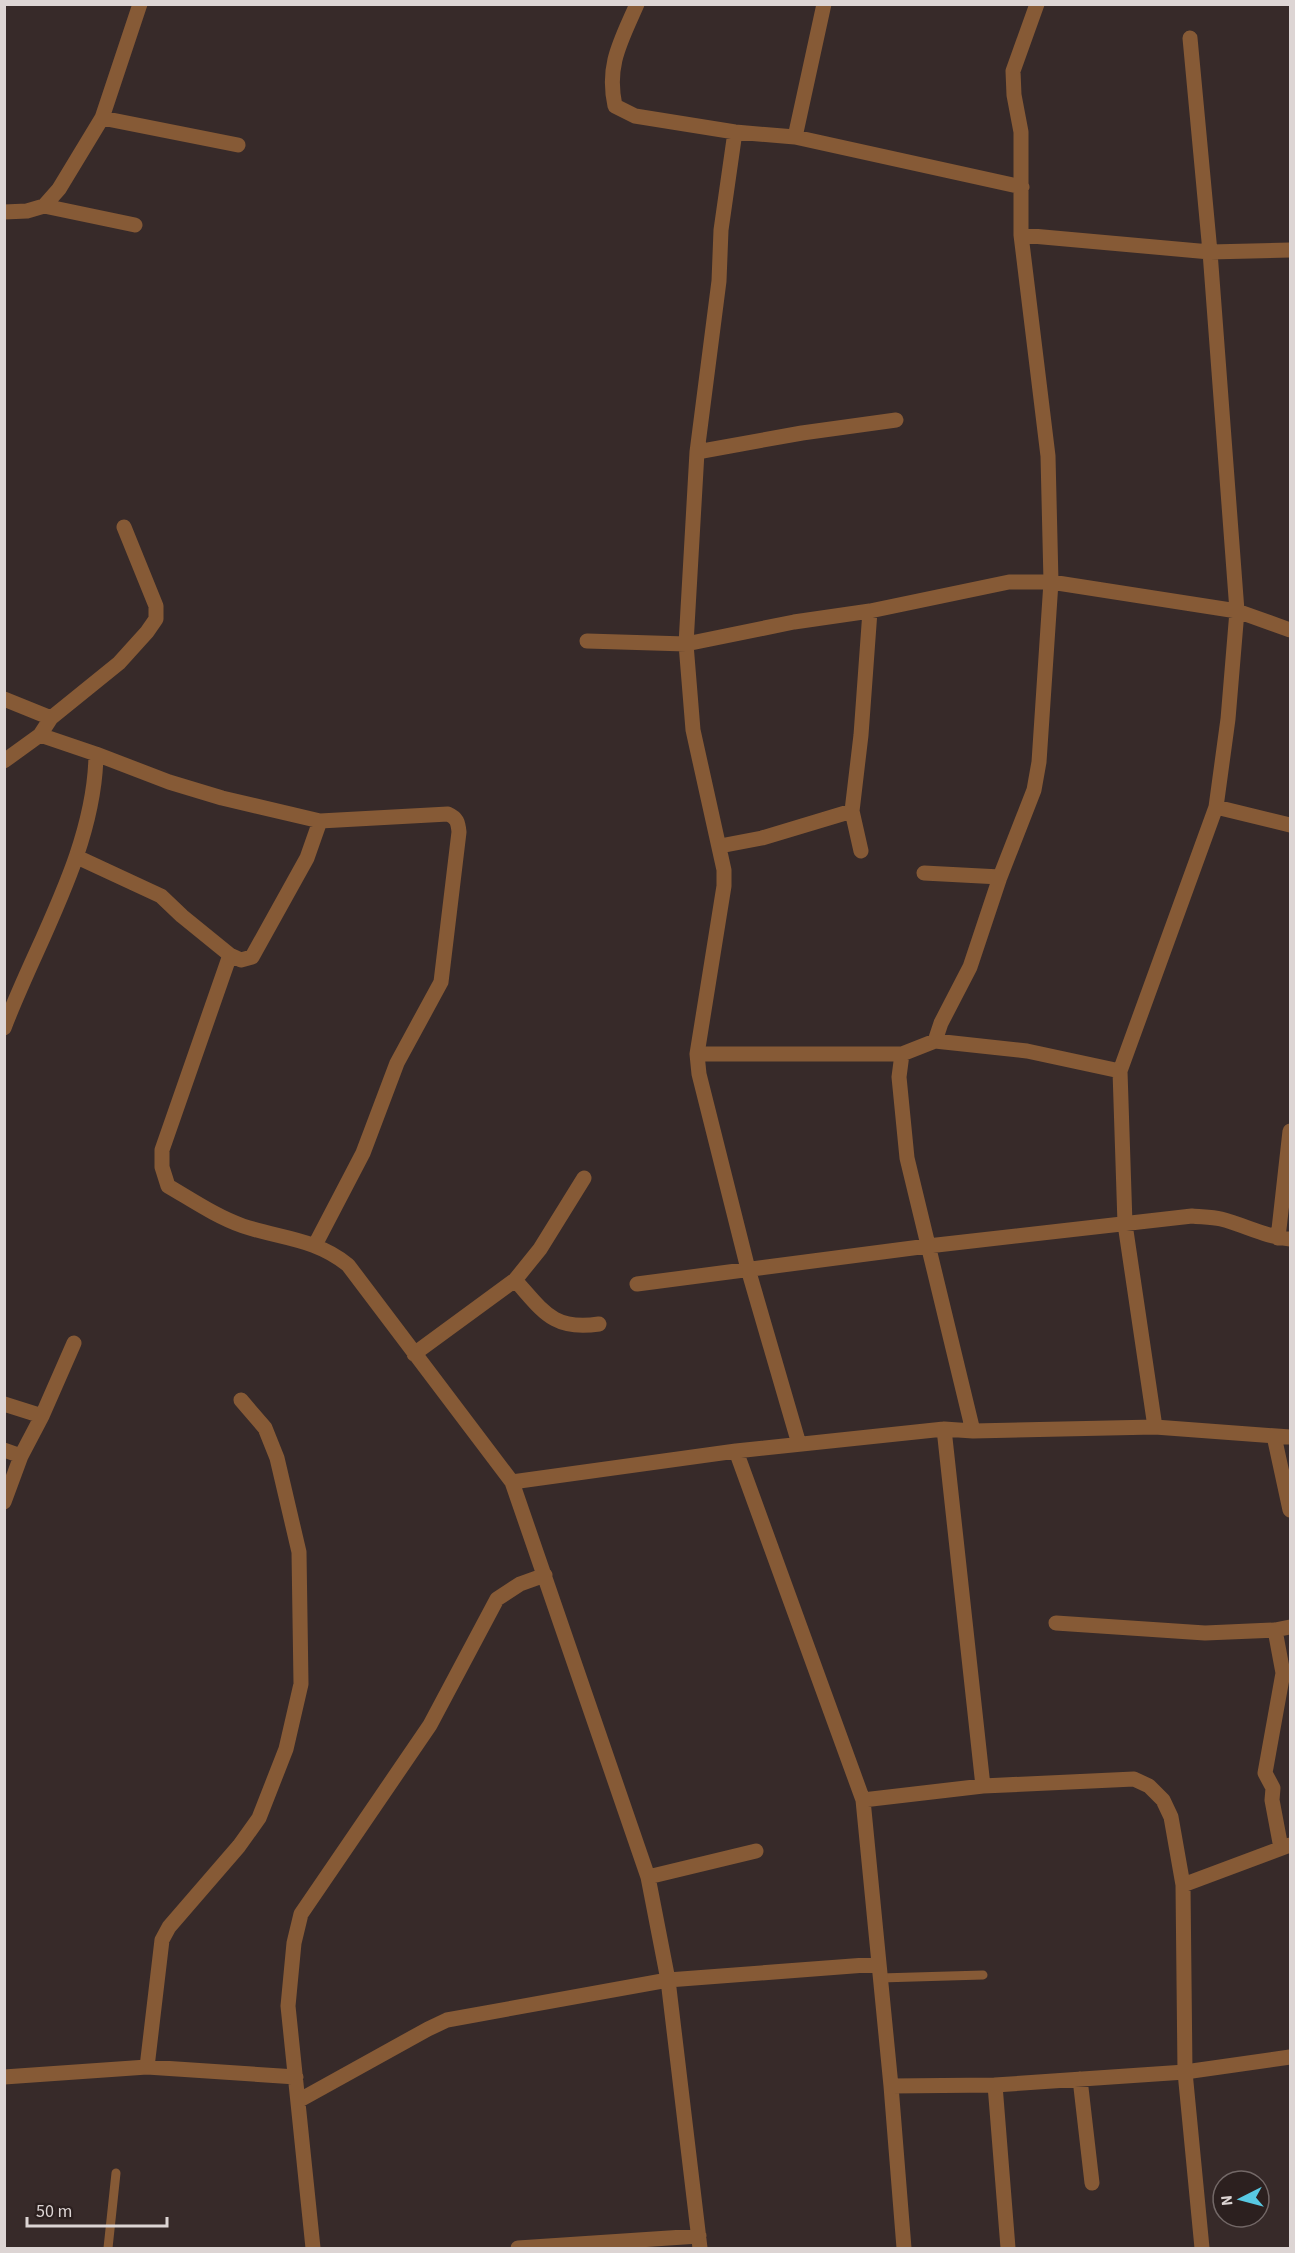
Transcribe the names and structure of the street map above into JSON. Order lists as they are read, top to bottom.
{
  "scale_bar": "50 m",
  "north": "left"
}
